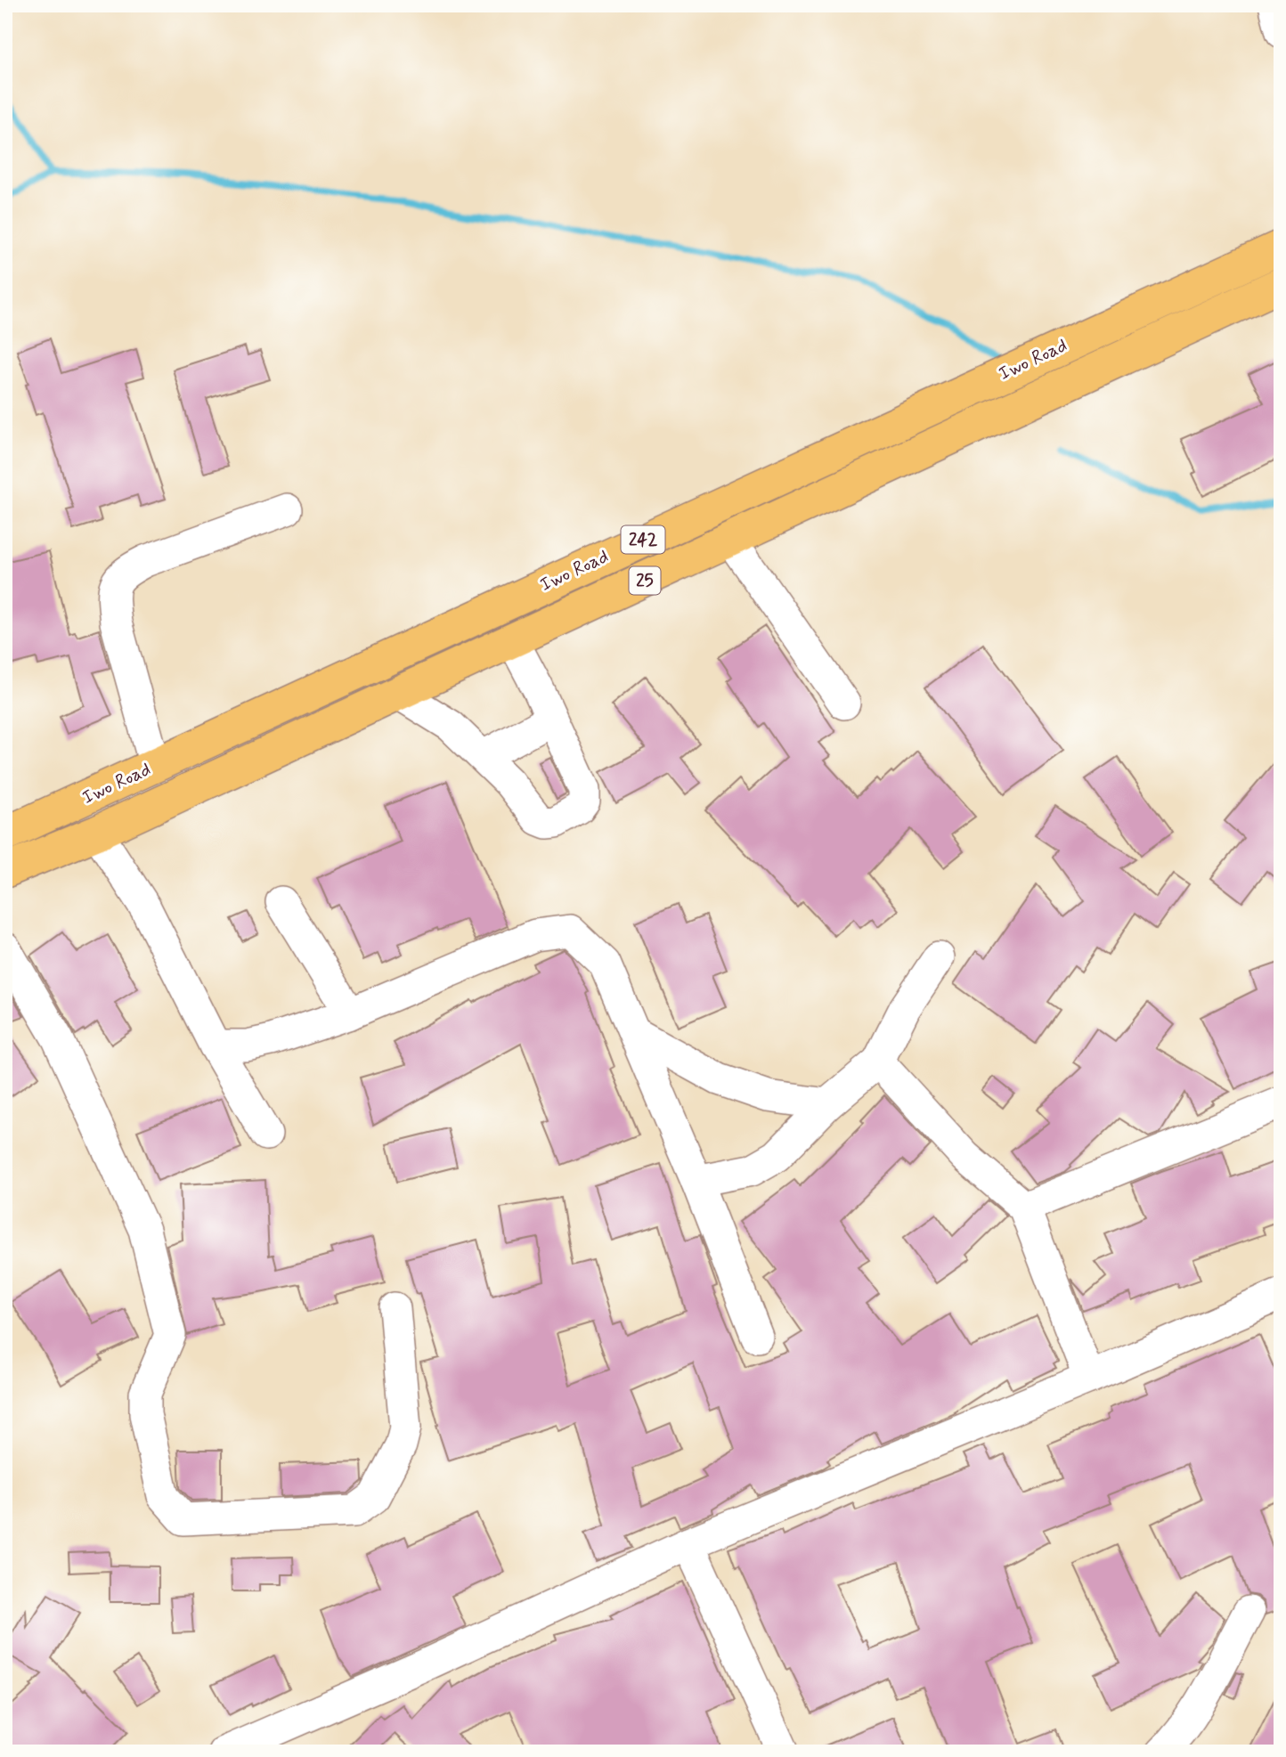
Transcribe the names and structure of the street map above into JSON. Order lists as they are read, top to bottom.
{
  "streets": {
    "main road": ["Iwo Road", "242", "25"]
  }
}
